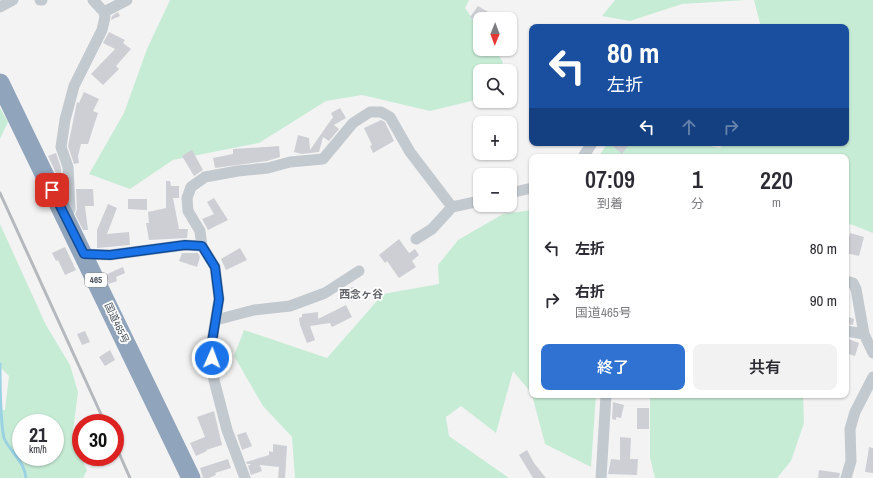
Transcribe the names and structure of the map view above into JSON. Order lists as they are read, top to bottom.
{
  "streets": {
    "highway": ["465", "国道465号"]
  },
  "districts": ["西念ヶ谷"],
  "north": "bottom",
  "page": {
    "map_buttons": ["+", "−"],
    "turn": ["80 m", "左折"],
    "eta": [
      "07:09",
      "到着",
      "1",
      "分",
      "220",
      "m"
    ],
    "list": [
      {
        "name": "左折",
        "value": "80 m"
      },
      {
        "name": "右折",
        "note": "国道465号",
        "value": "90 m"
      }
    ],
    "buttons": ["終了", "共有"],
    "speed": "21 km/h",
    "limit": "30"
  }
}
